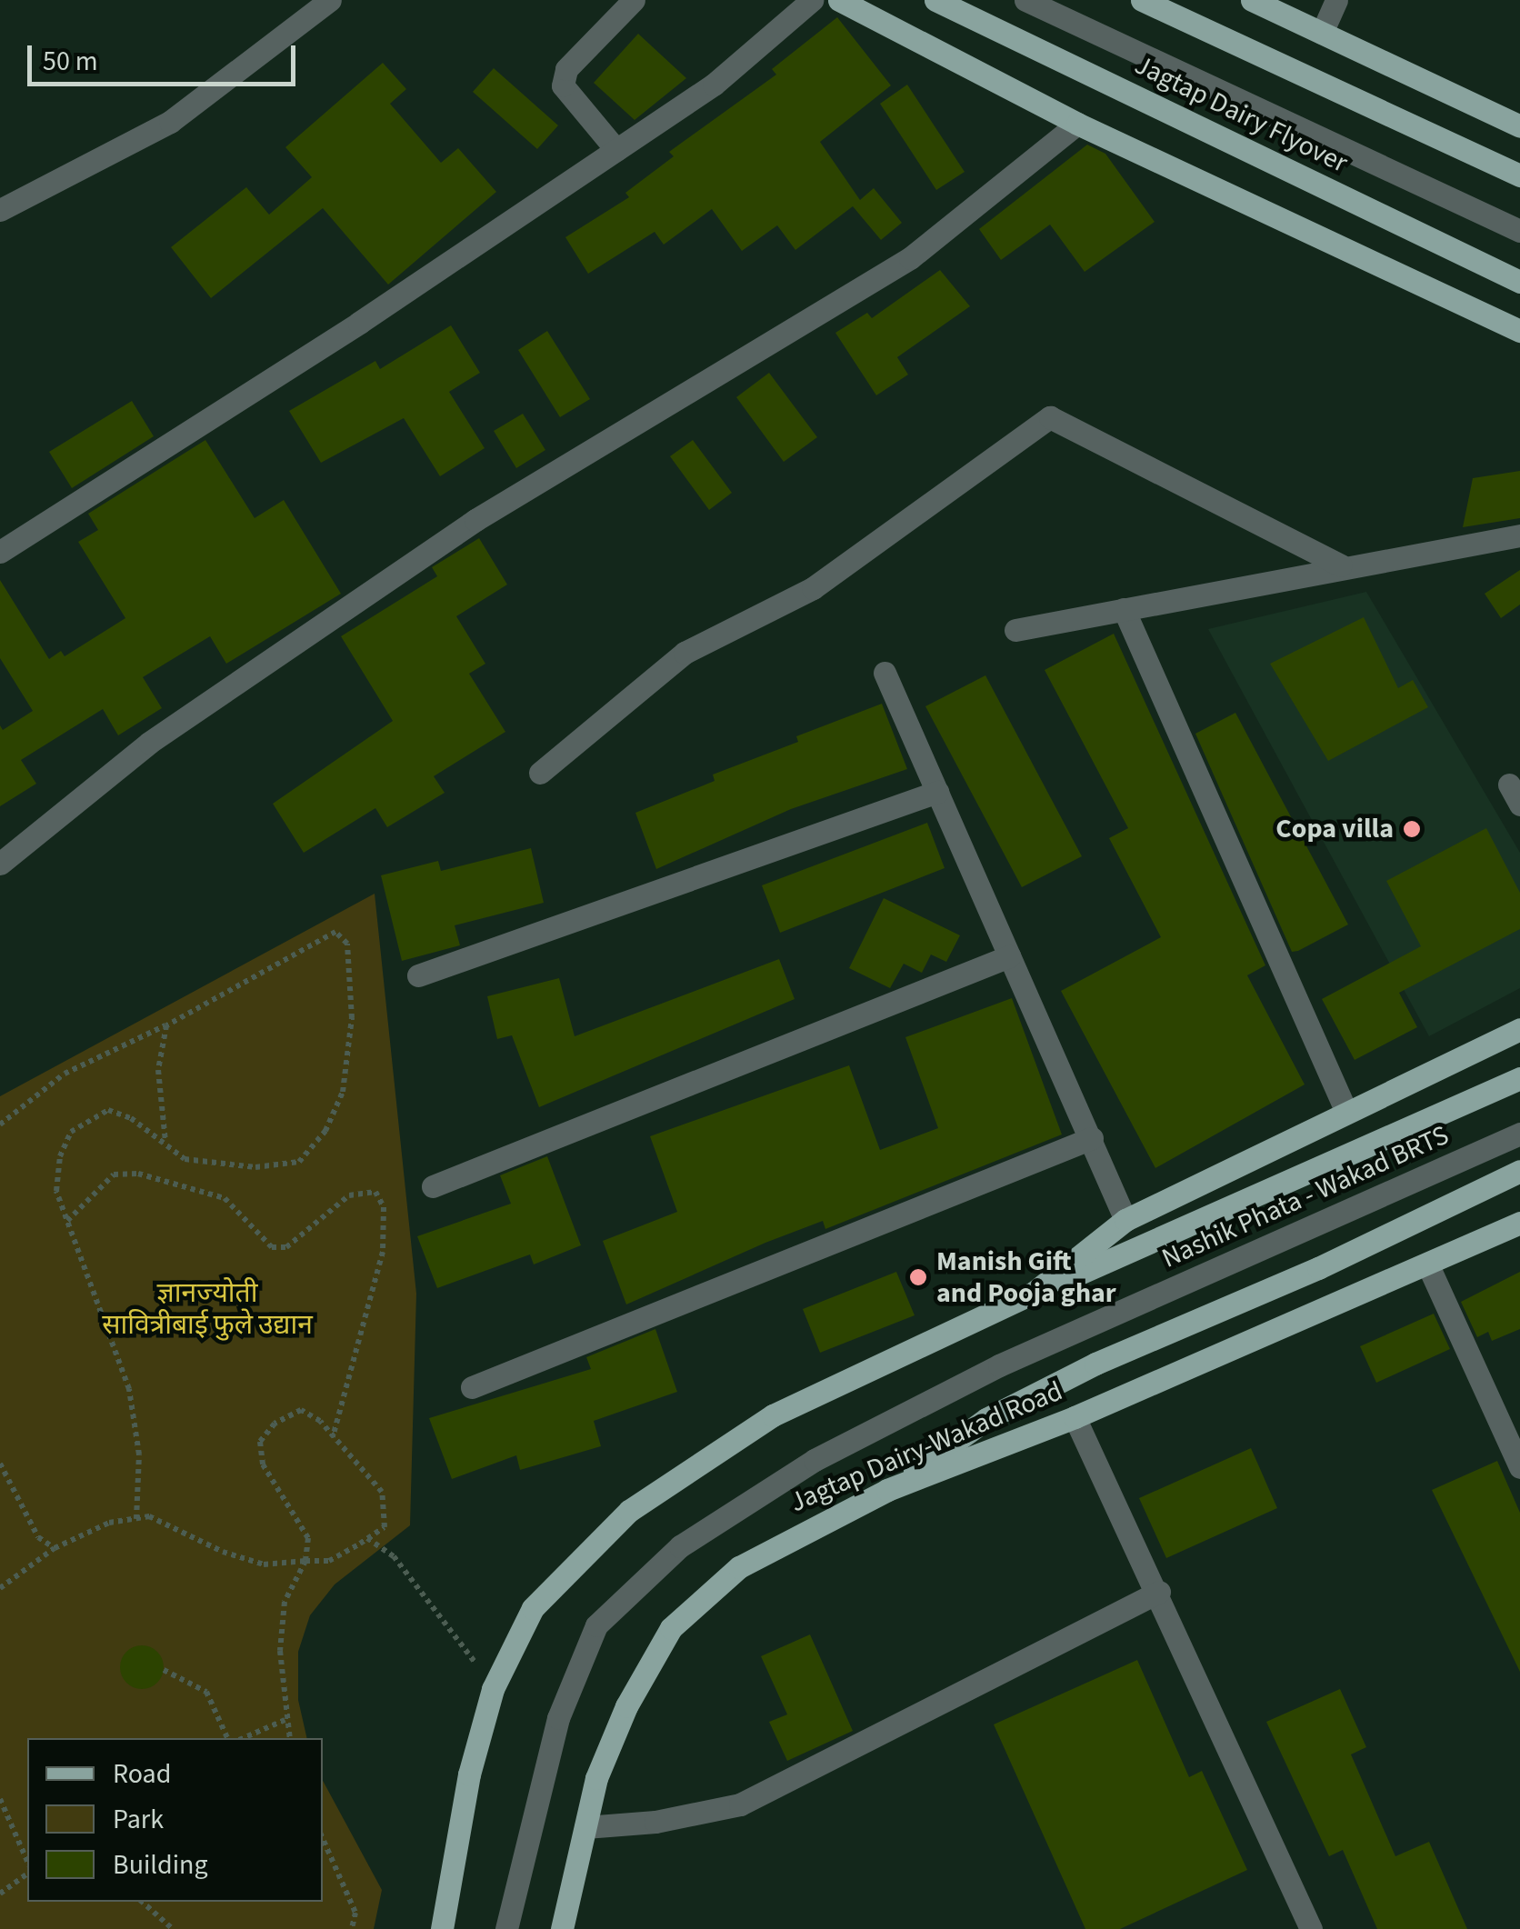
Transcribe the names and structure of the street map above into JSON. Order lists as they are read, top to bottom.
{
  "streets": {
    "main road": ["Jagtap Dairy Flyover", "Jagtap Dairy-Wakad Road"],
    "street": ["Nashik Phata - Wakad BRTS"]
  },
  "parks": ["ज्ञानज्योती सावित्रीबाई फुले उद्यान"],
  "places": ["Copa villa", "Manish Gift and Pooja ghar"],
  "legend": ["Road", "Park", "Building"],
  "scale_bar": "50 m"
}
